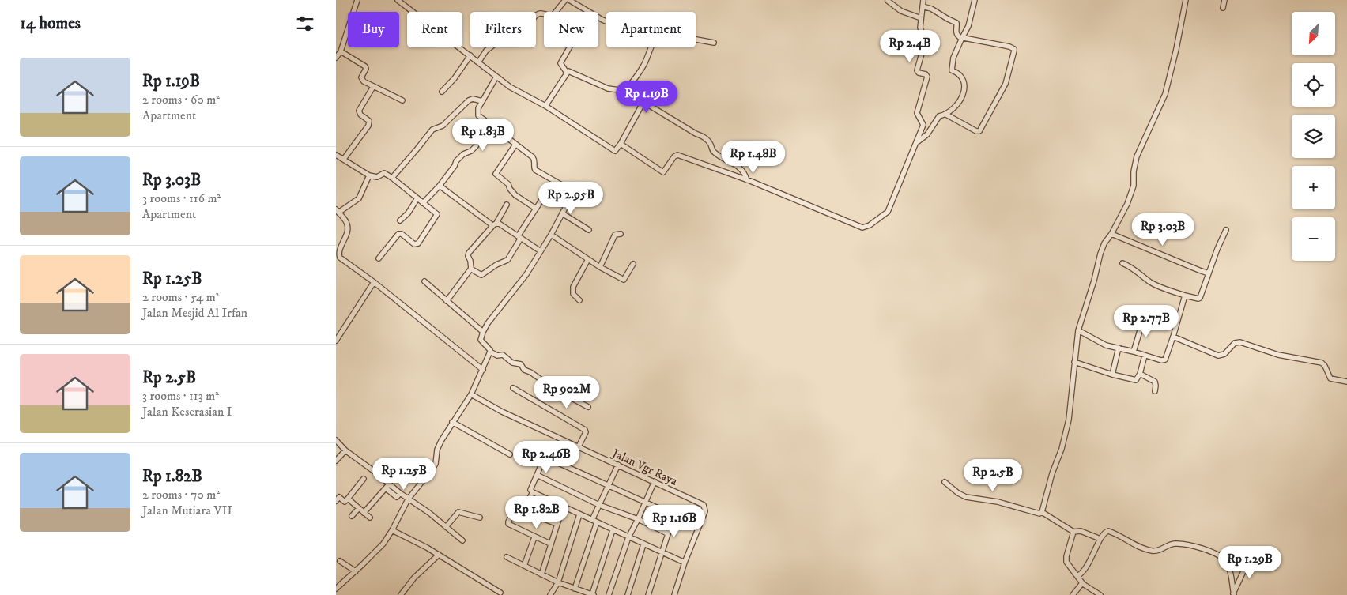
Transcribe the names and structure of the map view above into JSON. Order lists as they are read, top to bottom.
{
  "streets": {
    "street": ["Jalan Vgr Raya"]
  },
  "north": "bottom left",
  "page": {
    "heading": "14 homes",
    "map_buttons": ["+", "−"],
    "chip": [
      "Buy",
      "Rent",
      "Filters",
      "New",
      "Apartment"
    ],
    "price": [
      "Rp 2.4B",
      "Rp 1.19B",
      "Rp 1.83B",
      "Rp 1.48B",
      "Rp 2.95B",
      "Rp 3.03B",
      "Rp 2.77B",
      "Rp 902M",
      "Rp 2.46B",
      "Rp 1.25B",
      "Rp 2.5B",
      "Rp 1.82B",
      "Rp 1.16B",
      "Rp 1.29B"
    ],
    "list": [
      {
        "name": "Rp 1.19B",
        "note": "2 rooms · 60 m² · Apartment"
      },
      {
        "name": "Rp 3.03B",
        "note": "3 rooms · 116 m² · Apartment"
      },
      {
        "name": "Rp 1.25B",
        "note": "2 rooms · 54 m² · Jalan Mesjid Al Irfan"
      },
      {
        "name": "Rp 2.5B",
        "note": "3 rooms · 113 m² · Jalan Keserasian I"
      },
      {
        "name": "Rp 1.82B",
        "note": "2 rooms · 70 m² · Jalan Mutiara VII"
      }
    ]
  }
}
